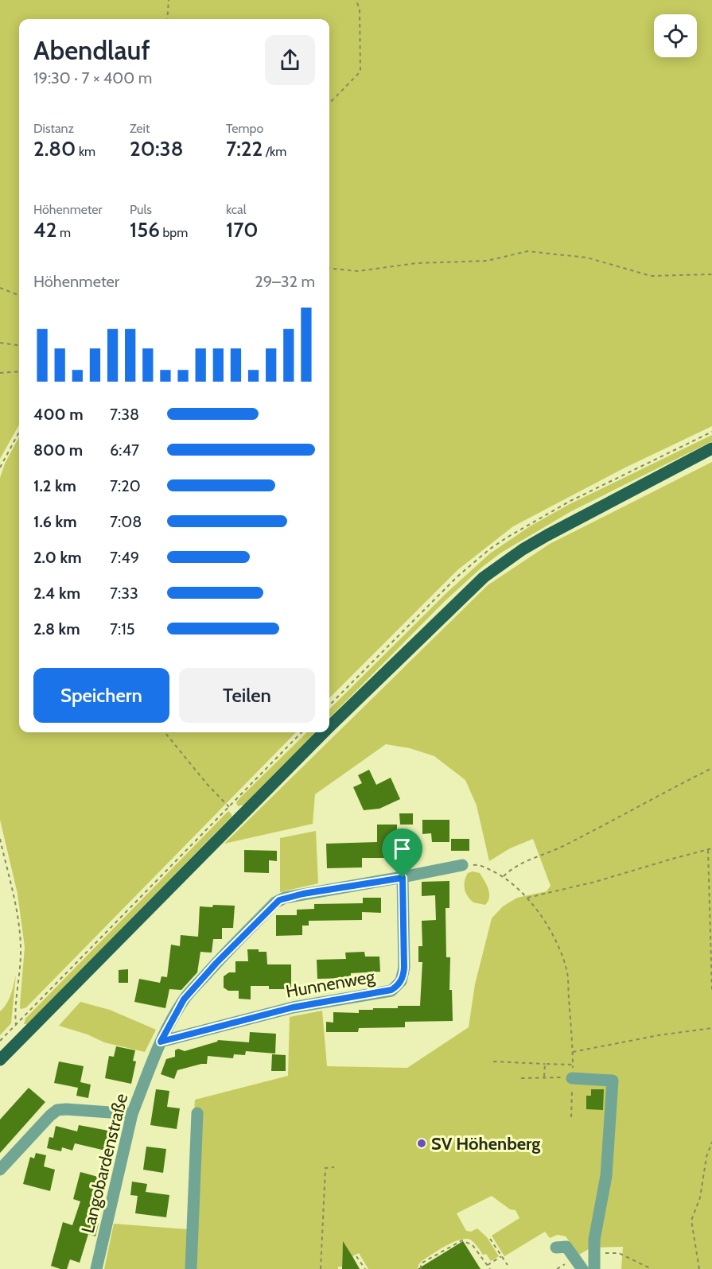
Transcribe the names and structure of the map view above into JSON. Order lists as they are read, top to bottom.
{
  "streets": {
    "street": ["Hunnenweg", "Langobardenstraße"]
  },
  "crossings": [
    ["Hunnenweg", "Langobardenstraße"]
  ],
  "places": ["SV Höhenberg"],
  "page": {
    "heading": ["Abendlauf", "19:30 · 7 × 400 m"],
    "stats": [
      ["Distanz", "2.80 km"],
      ["Zeit", "20:38"],
      ["Tempo", "7:22 /km"],
      ["Höhenmeter", "42 m"],
      ["Puls", "156 bpm"],
      ["kcal", "170"]
    ],
    "chart": ["Höhenmeter", "29–32 m"],
    "list": [
      {
        "name": "400 m",
        "note": "7:38"
      },
      {
        "name": "800 m",
        "note": "6:47"
      },
      {
        "name": "1.2 km",
        "note": "7:20"
      },
      {
        "name": "1.6 km",
        "note": "7:08"
      },
      {
        "name": "2.0 km",
        "note": "7:49"
      },
      {
        "name": "2.4 km",
        "note": "7:33"
      },
      {
        "name": "2.8 km",
        "note": "7:15"
      }
    ],
    "buttons": ["Speichern", "Teilen"]
  }
}
